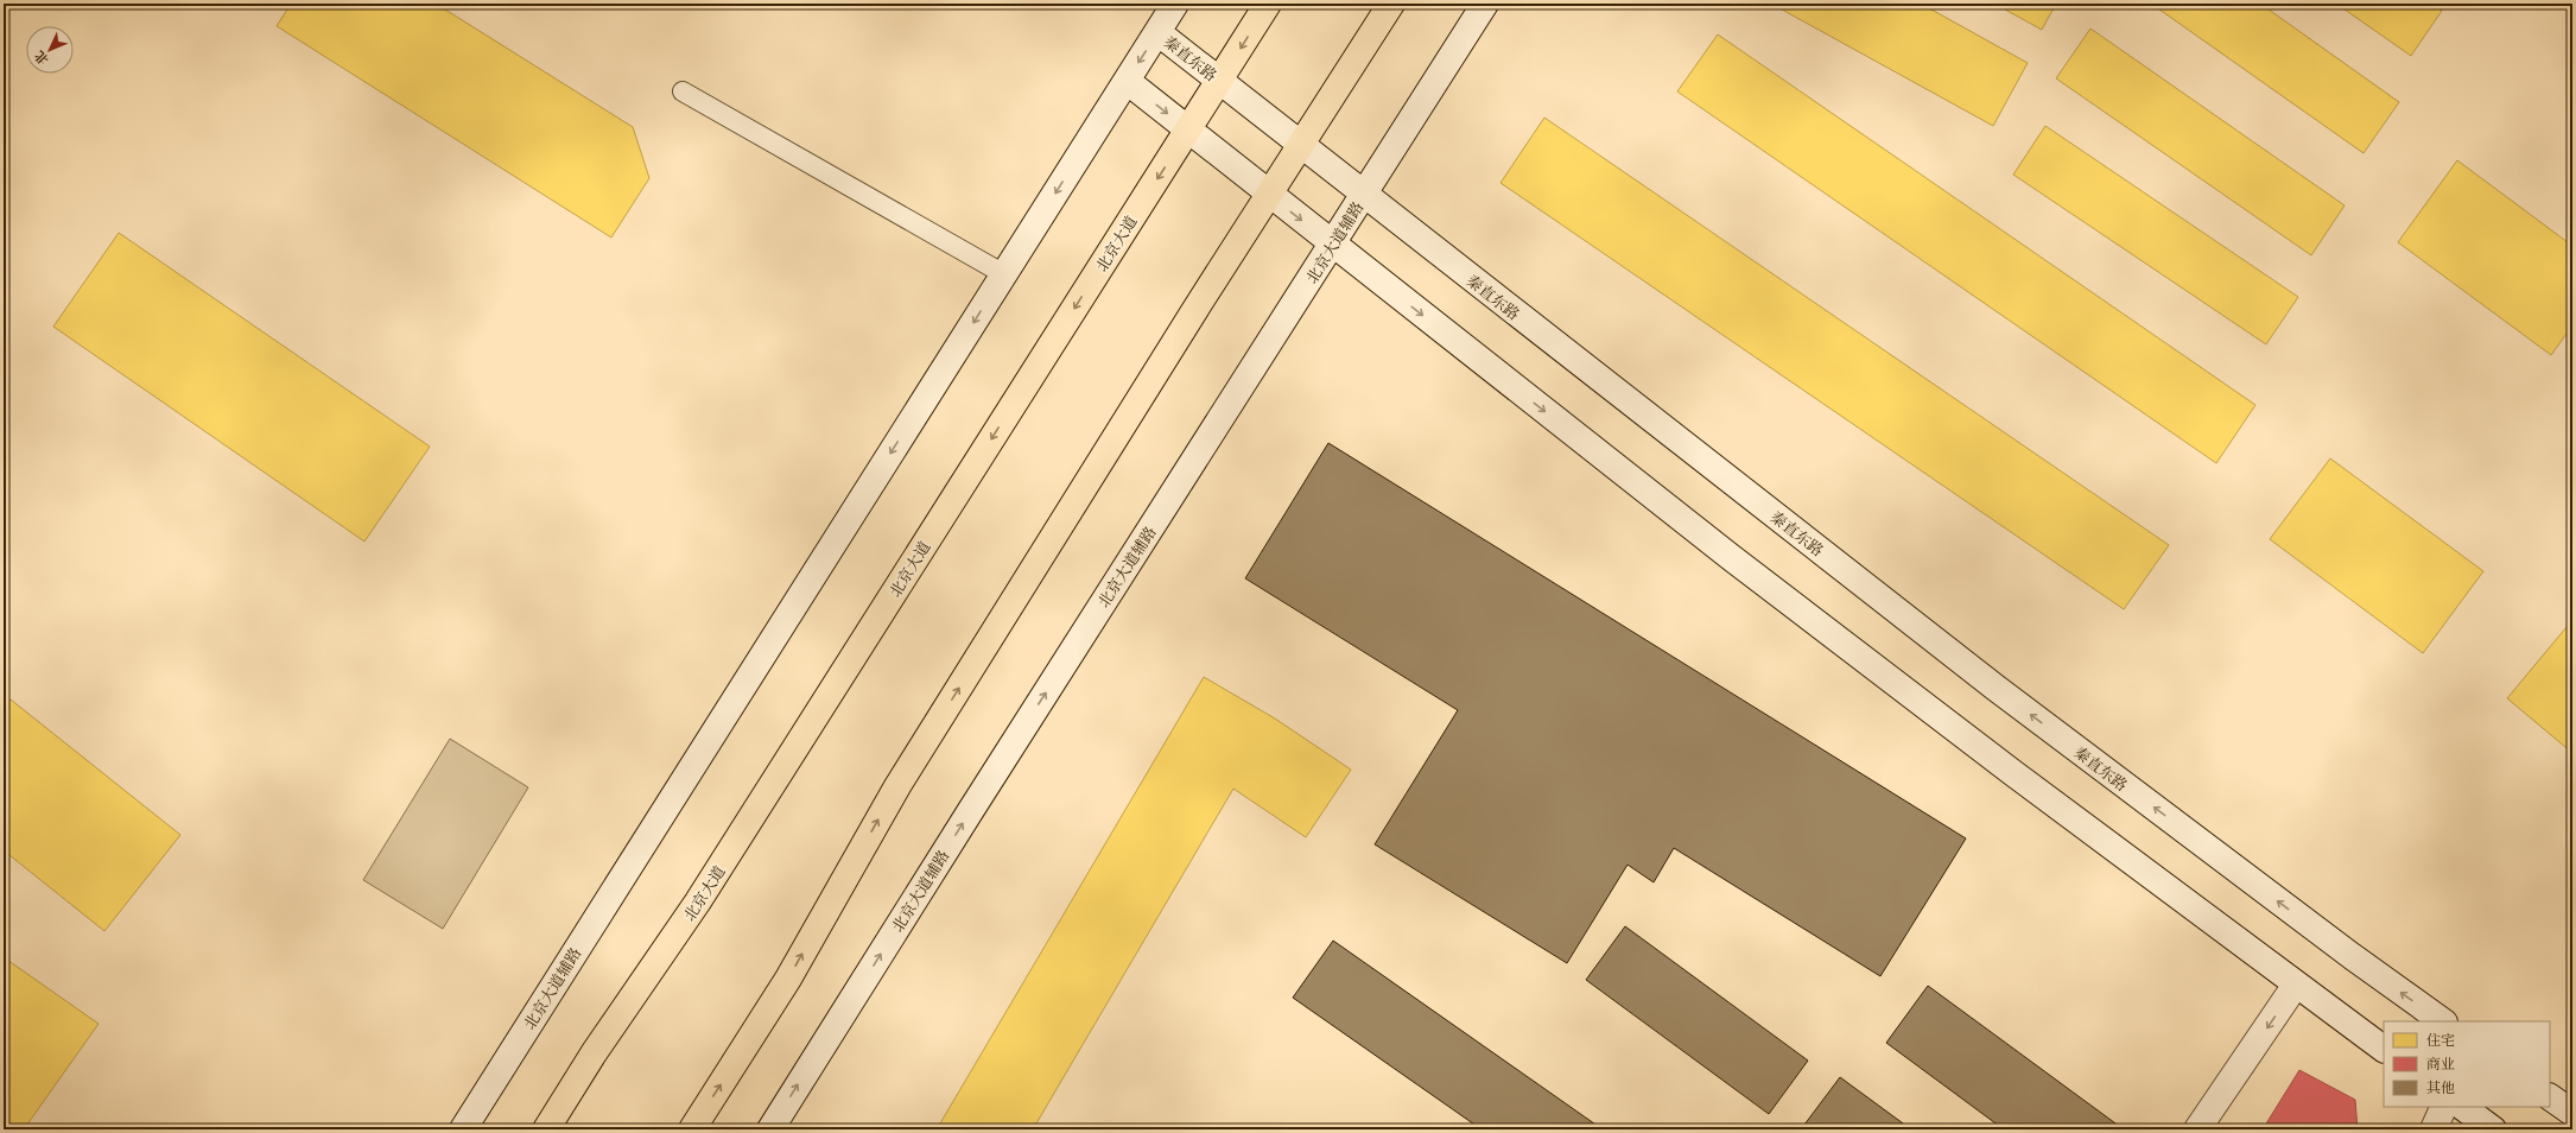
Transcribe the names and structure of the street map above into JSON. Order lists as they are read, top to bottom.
{
  "streets": {
    "main road": ["北京大道"],
    "street": ["秦直东路", "北京大道辅路"]
  },
  "crossings": [
    ["秦直东路", "北京大道辅路"],
    ["秦直东路", "北京大道"]
  ],
  "legend": ["住宅", "商业", "其他"],
  "north": "bottom left"
}
